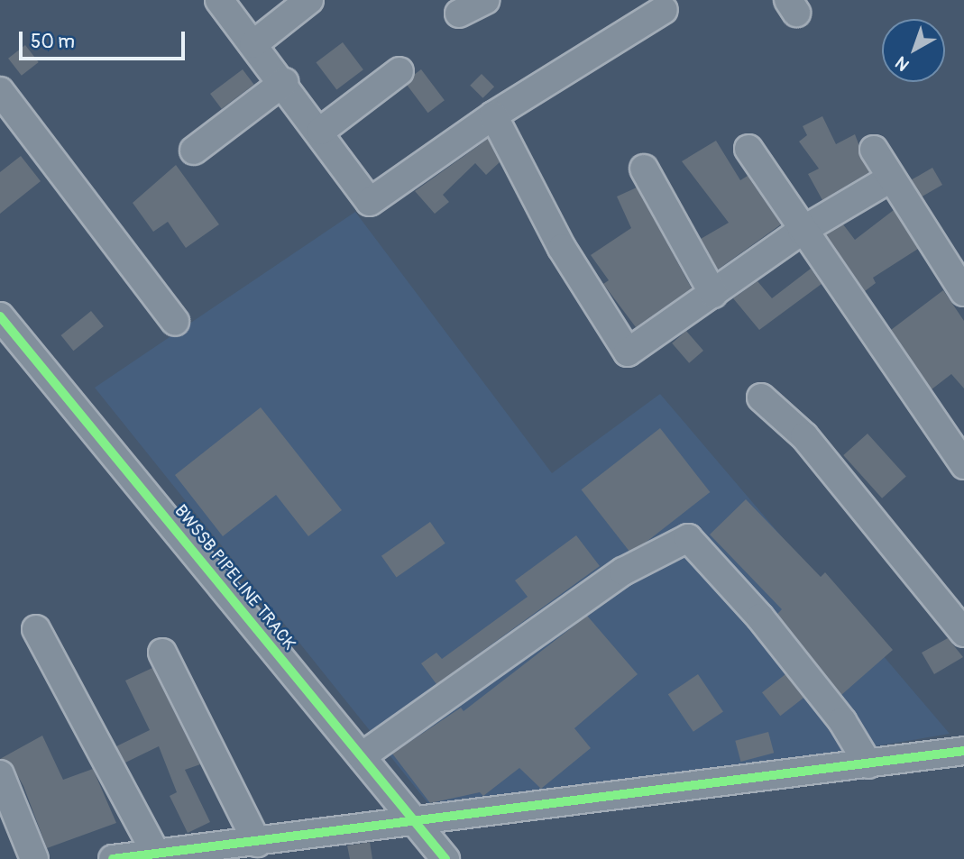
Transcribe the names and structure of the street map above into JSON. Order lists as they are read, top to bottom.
{
  "streets": {
    "street": ["BWSSB PIPELINE TRACK"]
  },
  "scale_bar": "50 m",
  "north": "bottom left"
}
